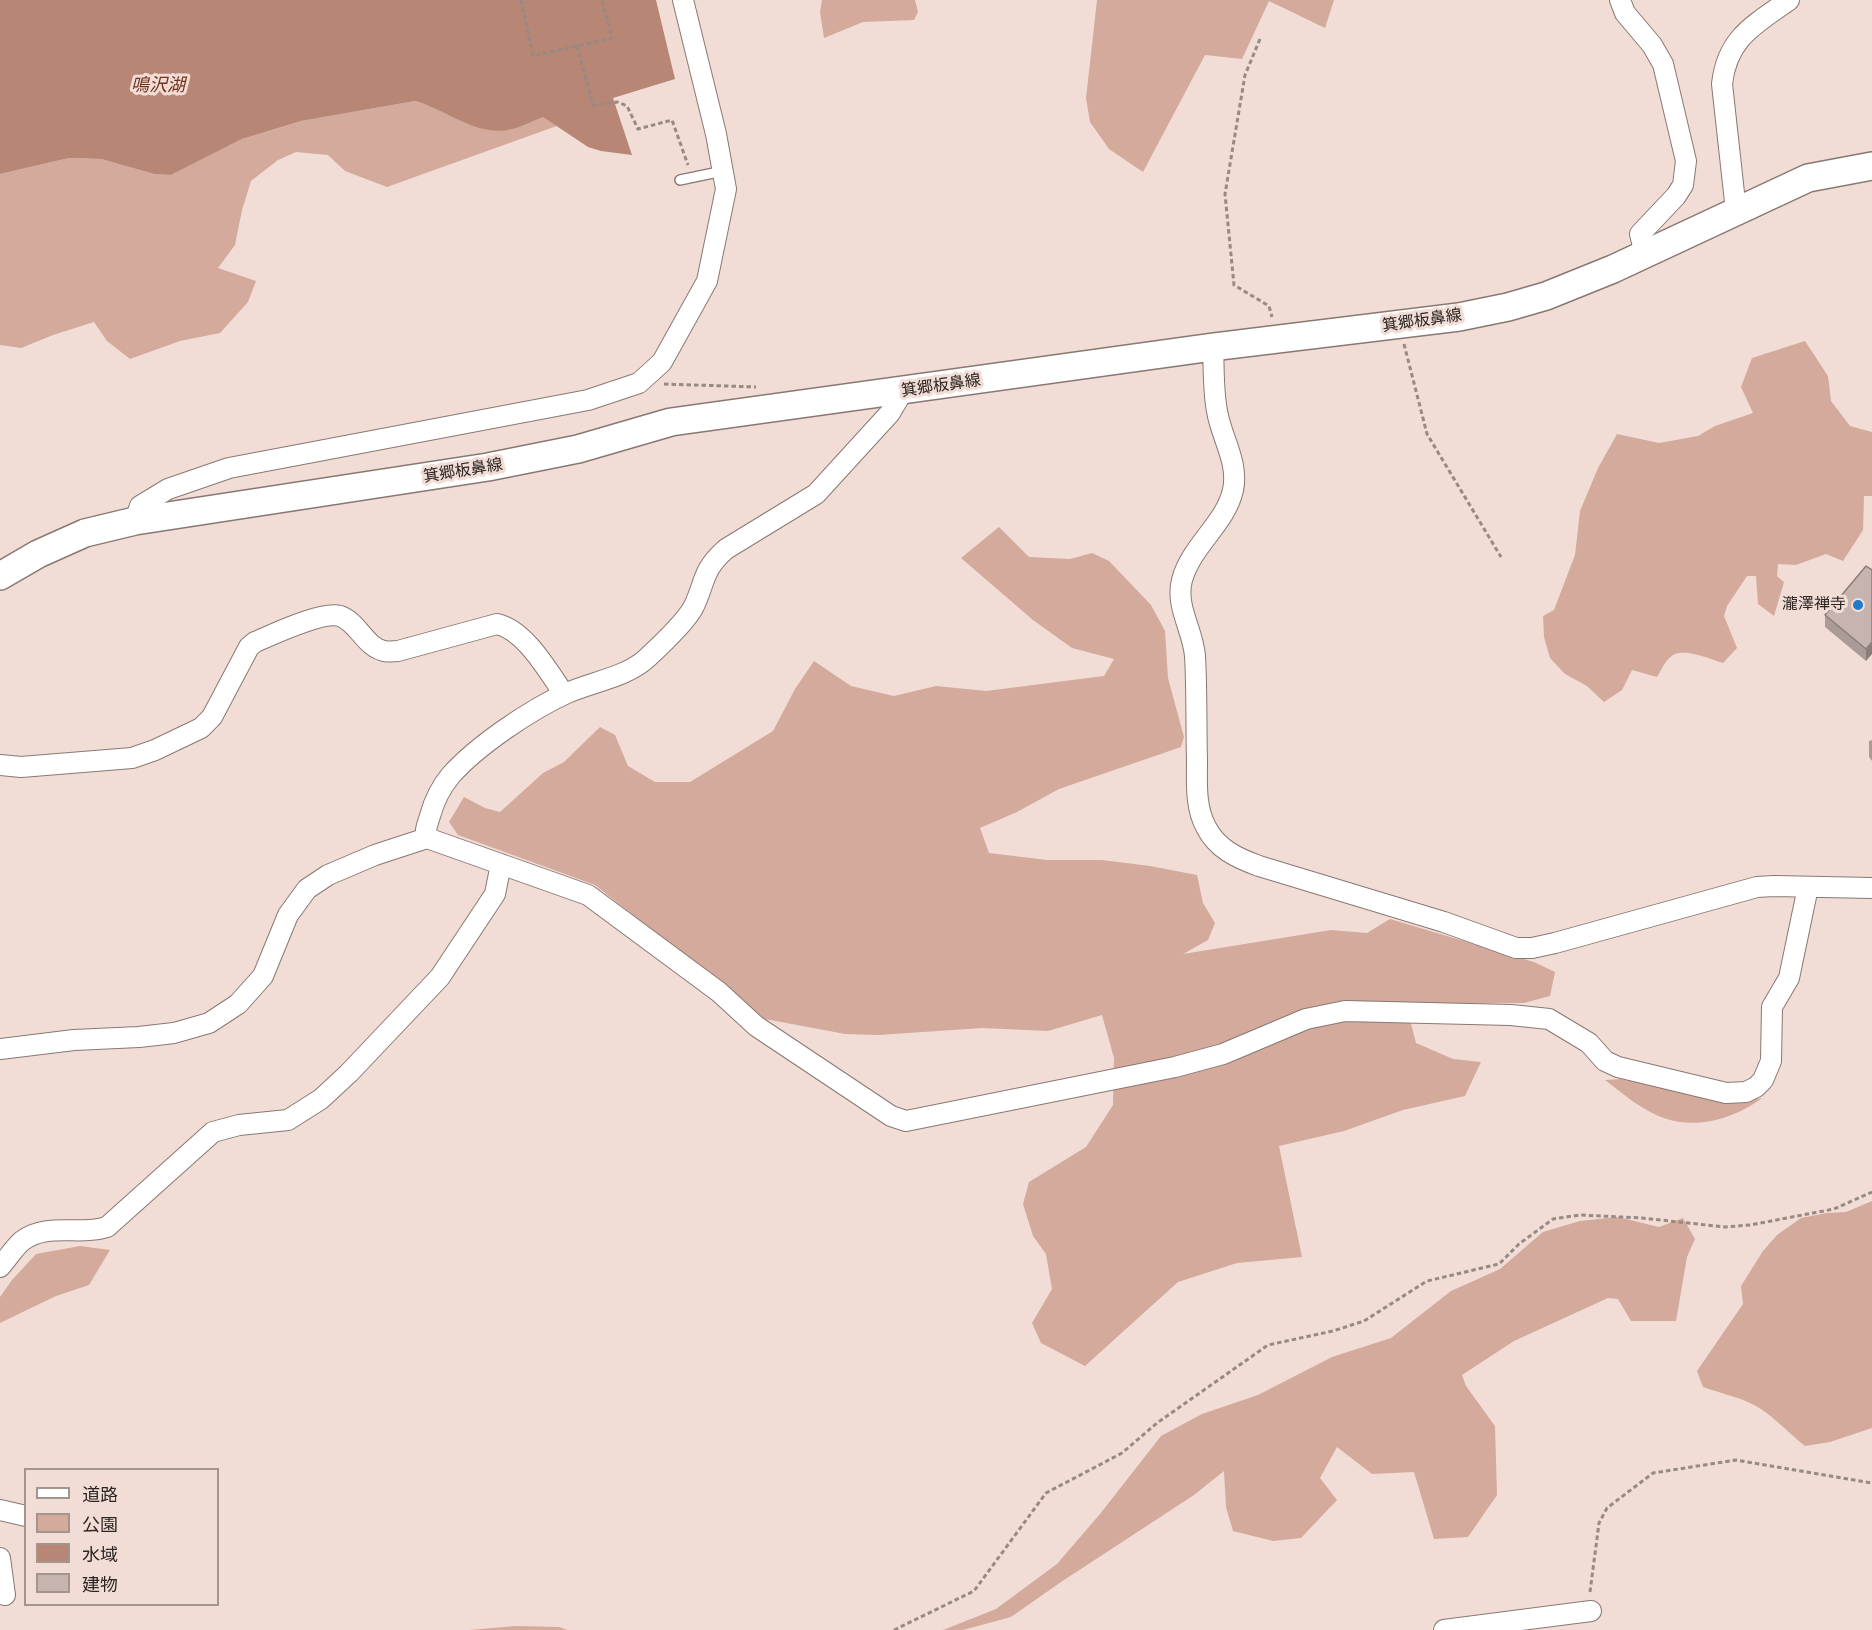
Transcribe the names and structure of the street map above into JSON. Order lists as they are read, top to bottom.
{
  "streets": {
    "main road": ["箕郷板鼻線"]
  },
  "water": ["鳴沢湖"],
  "places": ["瀧澤禅寺"],
  "legend": [
    "道路",
    "公園",
    "水域",
    "建物"
  ]
}
